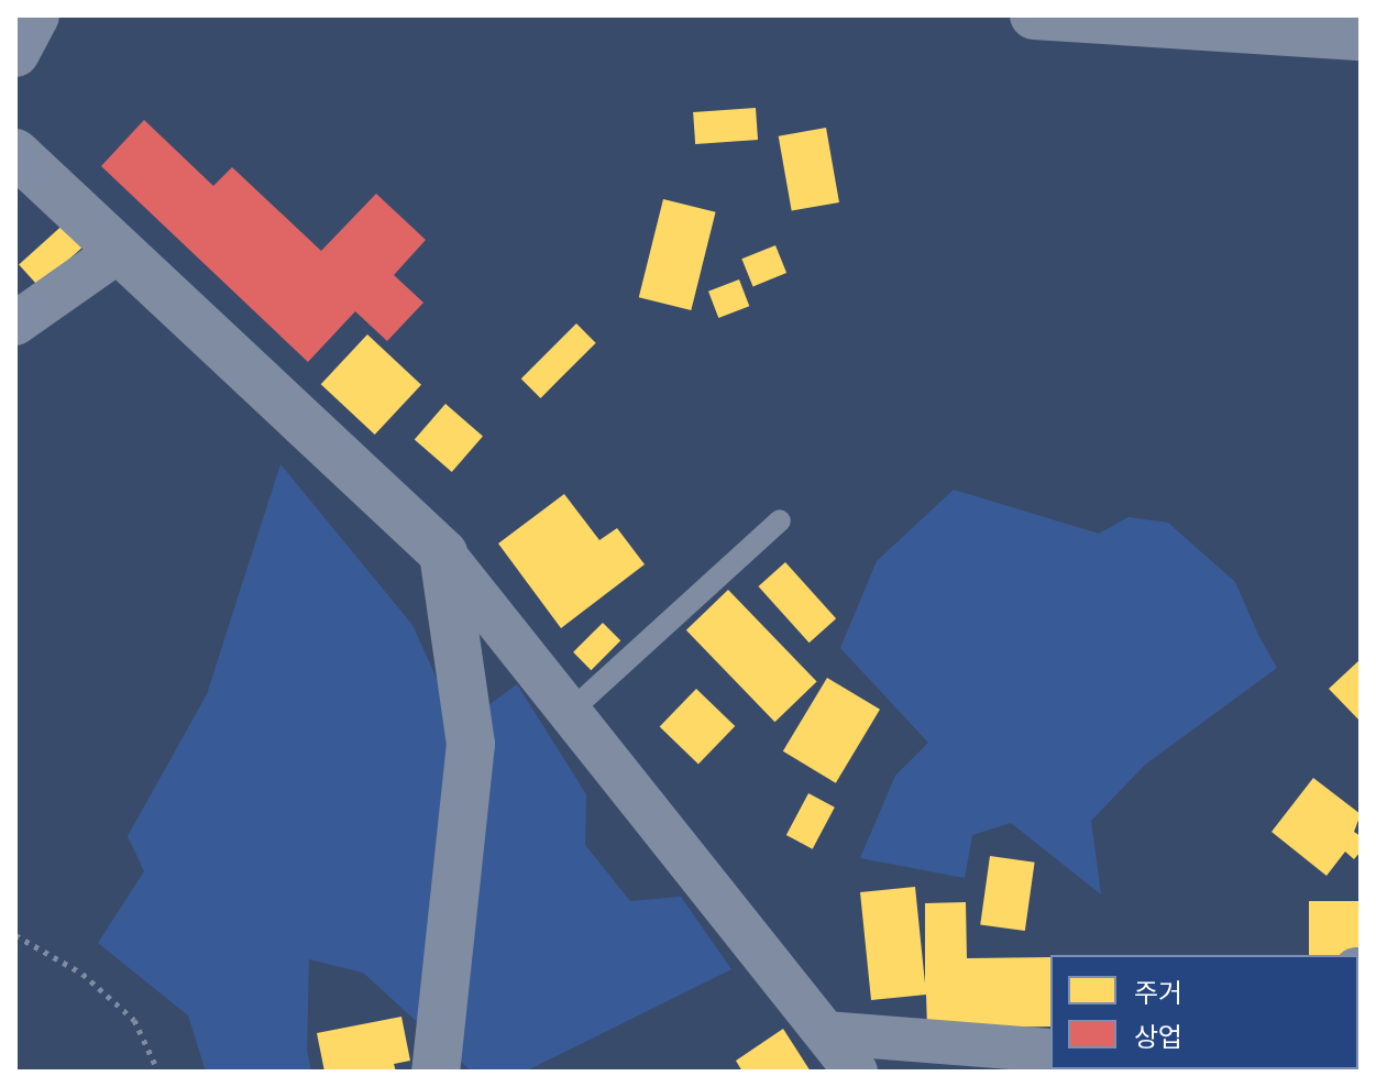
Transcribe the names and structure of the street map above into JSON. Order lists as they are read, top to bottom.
{
  "legend": ["주거", "상업"]
}
